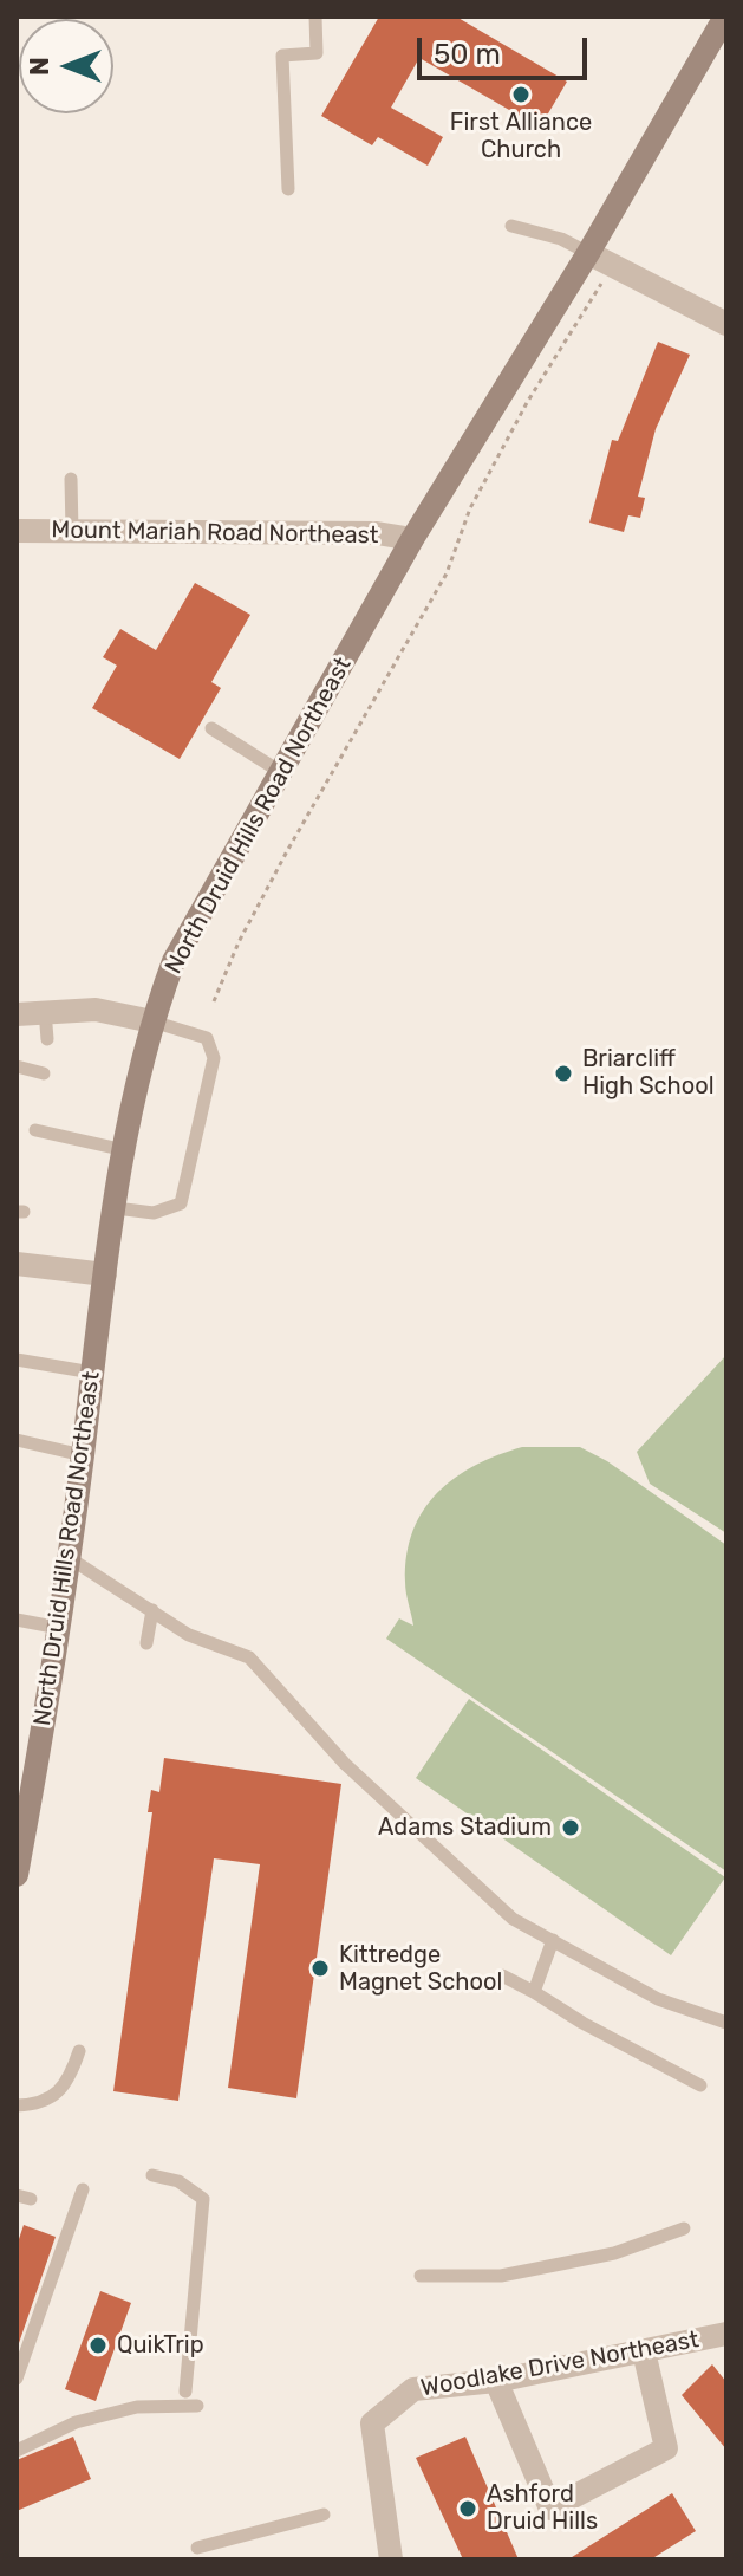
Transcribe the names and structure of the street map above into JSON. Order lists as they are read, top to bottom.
{
  "streets": {
    "main road": ["North Druid Hills Road Northeast"],
    "street": ["Mount Mariah Road Northeast", "Woodlake Drive Northeast"]
  },
  "crossings": [
    ["Mount Mariah Road Northeast", "North Druid Hills Road Northeast"]
  ],
  "places": [
    "First Alliance Church",
    "Briarcliff High School",
    "Adams Stadium",
    "Kittredge Magnet School",
    "QuikTrip",
    "Ashford Druid Hills"
  ],
  "scale_bar": "50 m",
  "north": "left"
}
